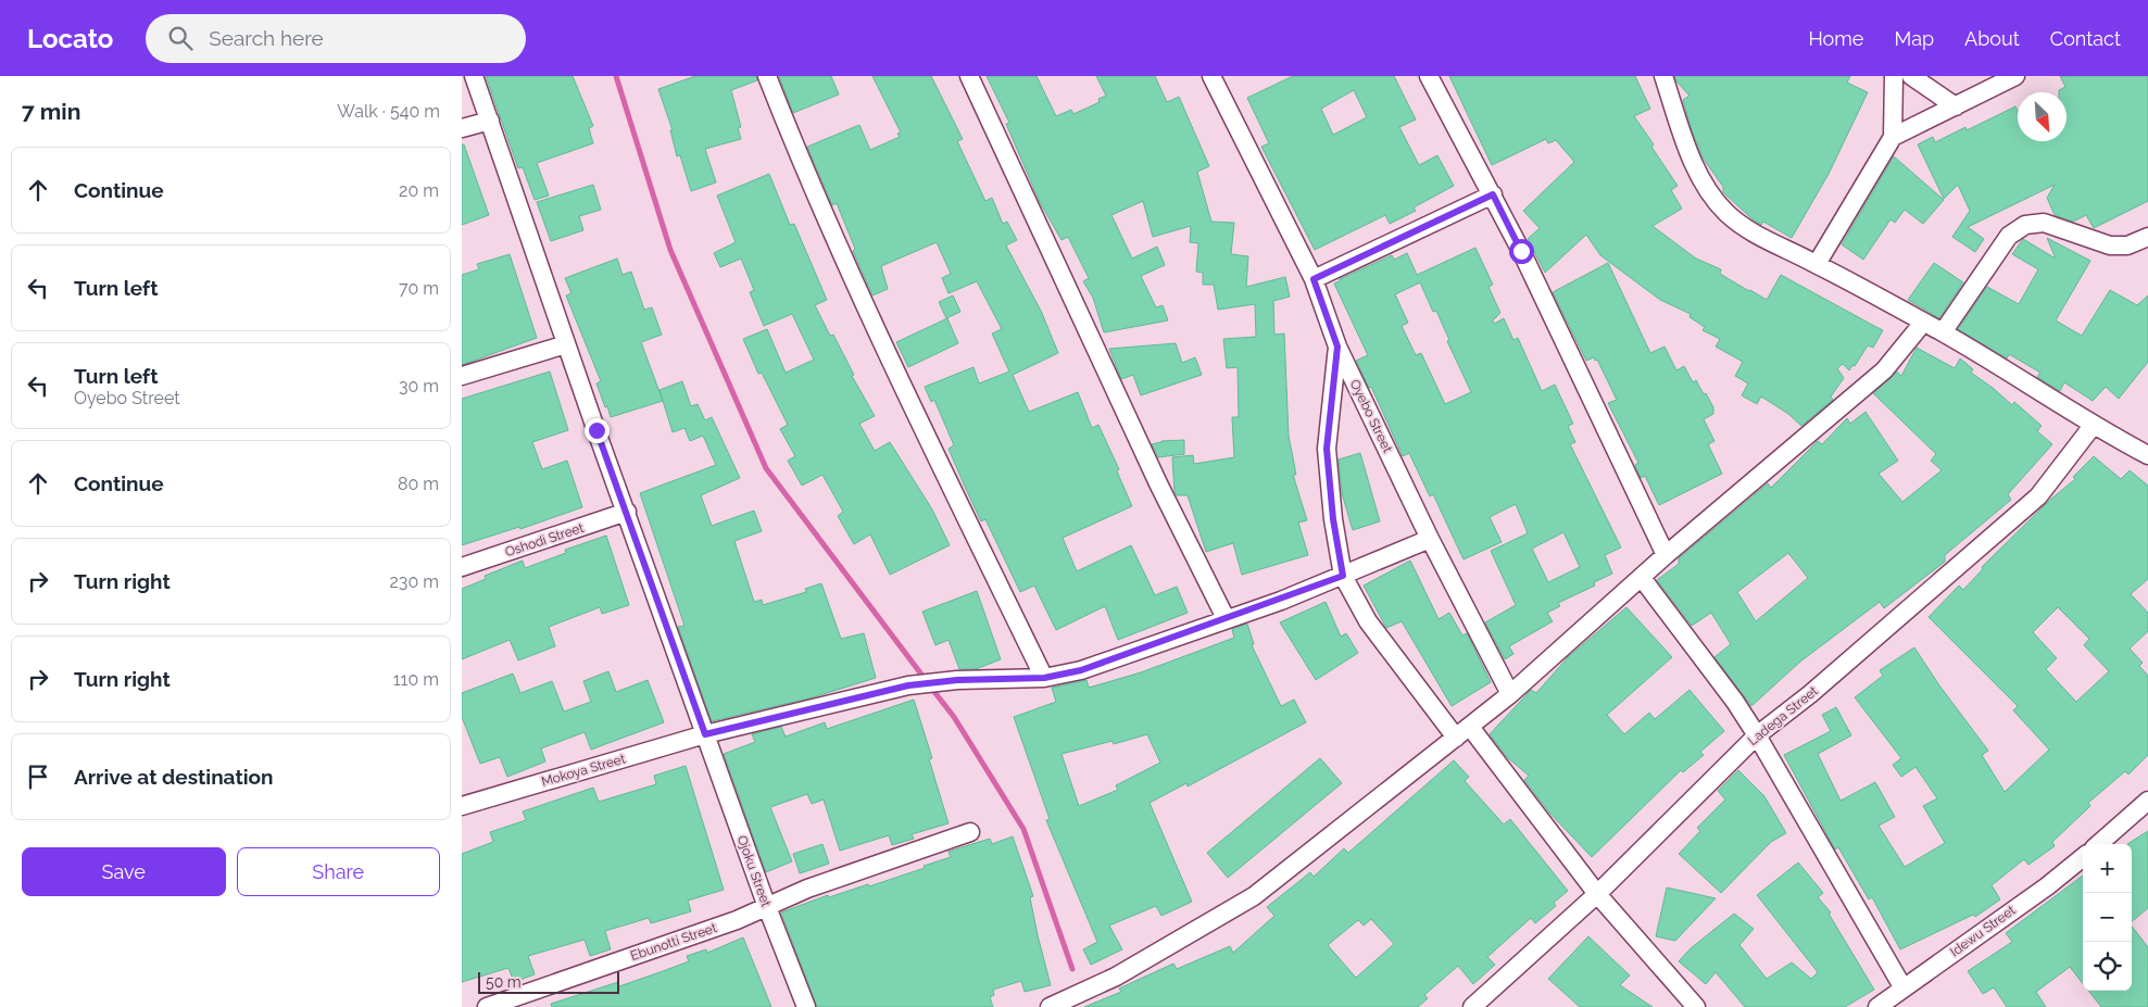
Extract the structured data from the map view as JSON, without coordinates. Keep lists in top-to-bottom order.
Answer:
{
  "streets": {
    "street": [
      "Oyebo Street",
      "Oshodi Street",
      "Ladega Street",
      "Mokoya Street",
      "Ojoku Street",
      "Idewu Street",
      "Ebunotti Street"
    ]
  },
  "crossings": [
    ["Oyebo Street", "Mokoya Street"],
    ["Oshodi Street", "Ojoku Street"],
    ["Mokoya Street", "Ojoku Street"],
    ["Ojoku Street", "Ebunotti Street"]
  ],
  "scale_bar": "50 m",
  "north": "bottom right",
  "page": {
    "header": "Locato",
    "search": "Search here",
    "nav": [
      "Home",
      "Map",
      "About",
      "Contact"
    ],
    "heading": ["7 min", "Walk · 540 m"],
    "list": [
      ["Continue", "20 m"],
      ["Turn left", "70 m"],
      ["Turn left", "Oyebo Street", "30 m"],
      ["Continue", "80 m"],
      ["Turn right", "230 m"],
      ["Turn right", "110 m"],
      "Arrive at destination"
    ],
    "buttons": ["Save", "Share"],
    "map_buttons": ["+", "−"],
    "scale": "50 m"
  }
}
